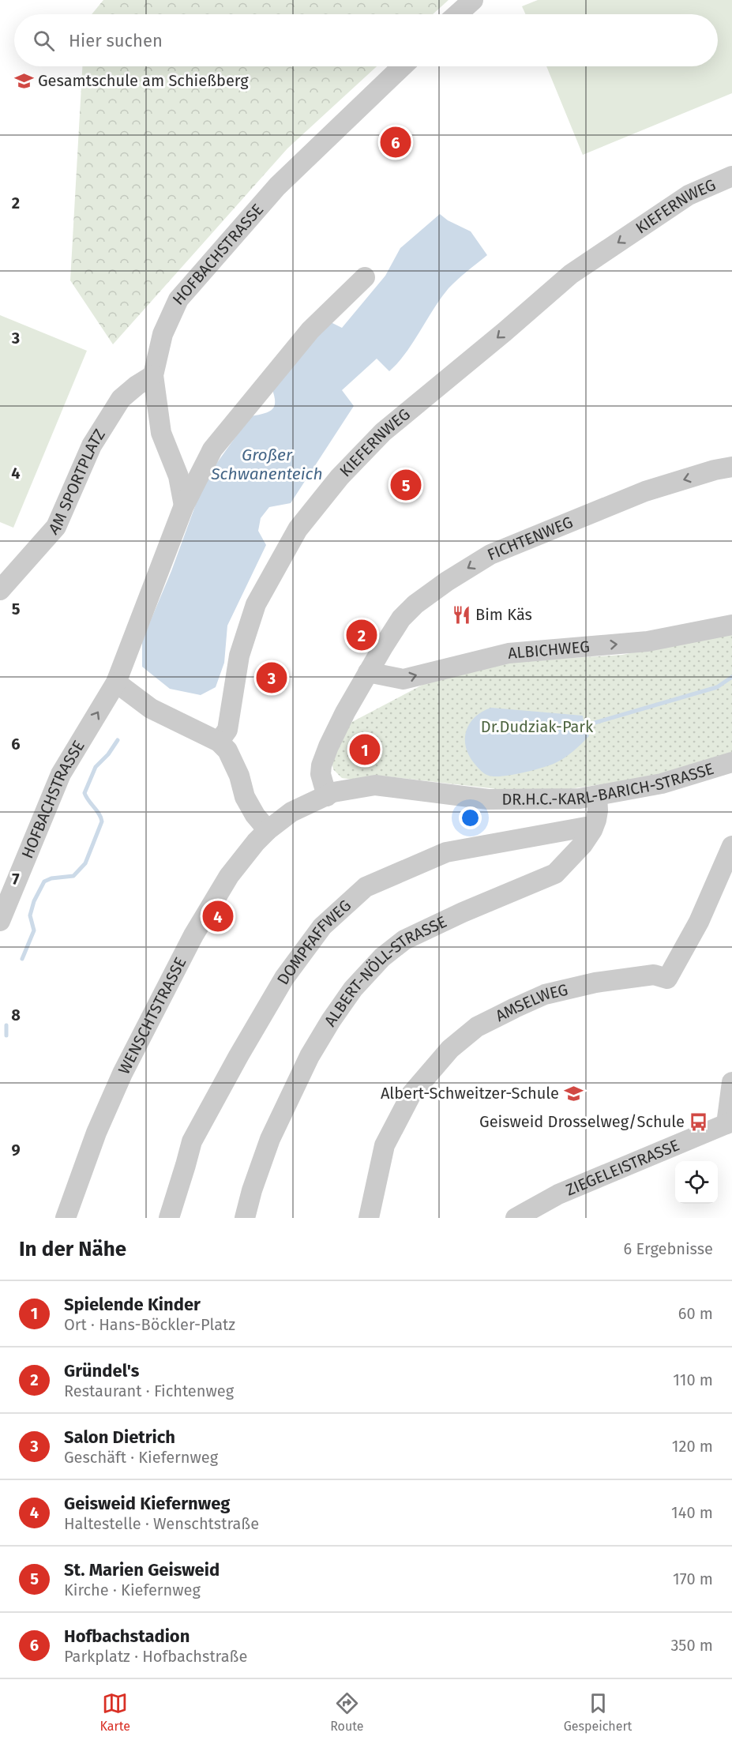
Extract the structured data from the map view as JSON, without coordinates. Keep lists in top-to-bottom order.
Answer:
{
  "streets": {
    "street": [
      "KIEFERNWEG",
      "HOFBACHSTRASSE",
      "AM SPORTPLATZ",
      "FICHTENWEG",
      "ALBICHWEG",
      "DR.H.C.-KARL-BARICH-STRASSE",
      "DOMPFAFFWEG",
      "ALBERT-NÖLL-STRASSE",
      "AMSELWEG",
      "WENSCHTSTRASSE",
      "ZIEGELEISTRASSE"
    ]
  },
  "crossings": [
    ["HOFBACHSTRASSE", "AM SPORTPLATZ"],
    ["FICHTENWEG", "ALBICHWEG"],
    ["FICHTENWEG", "DR.H.C.-KARL-BARICH-STRASSE"],
    ["DR.H.C.-KARL-BARICH-STRASSE", "ALBERT-NÖLL-STRASSE"],
    ["DR.H.C.-KARL-BARICH-STRASSE", "WENSCHTSTRASSE"],
    ["DOMPFAFFWEG", "ALBERT-NÖLL-STRASSE"]
  ],
  "one_way": ["KIEFERNWEG", "FICHTENWEG", "ALBICHWEG"],
  "water": ["Großer Schwanenteich"],
  "parks": ["Dr.Dudziak-Park"],
  "places": {
    "school or university": ["Gesamtschule am Schießberg", "Albert-Schweitzer-Schule"],
    "restaurant": ["Bim Käs"],
    "bus stop": ["Geisweid Drosselweg/Schule"]
  },
  "page": {
    "search": "Hier suchen",
    "pins": [
      "6",
      "5",
      "2",
      "3",
      "1",
      "4"
    ],
    "heading": ["In der Nähe", "6 Ergebnisse"],
    "list": [
      {
        "mark": "1",
        "name": "Spielende Kinder",
        "note": "Ort · Hans-Böckler-Platz",
        "value": "60 m"
      },
      {
        "mark": "2",
        "name": "Gründel's",
        "note": "Restaurant · Fichtenweg",
        "value": "110 m"
      },
      {
        "mark": "3",
        "name": "Salon Dietrich",
        "note": "Geschäft · Kiefernweg",
        "value": "120 m"
      },
      {
        "mark": "4",
        "name": "Geisweid Kiefernweg",
        "note": "Haltestelle · Wenschtstraße",
        "value": "140 m"
      },
      {
        "mark": "5",
        "name": "St. Marien Geisweid",
        "note": "Kirche · Kiefernweg",
        "value": "170 m"
      },
      {
        "mark": "6",
        "name": "Hofbachstadion",
        "note": "Parkplatz · Hofbachstraße",
        "value": "350 m"
      }
    ],
    "nav": ["Karte", "Route", "Gespeichert"]
  },
  "grid": {
    "rows": [
      "2",
      "3",
      "4",
      "5",
      "6",
      "7",
      "8",
      "9"
    ]
  }
}
